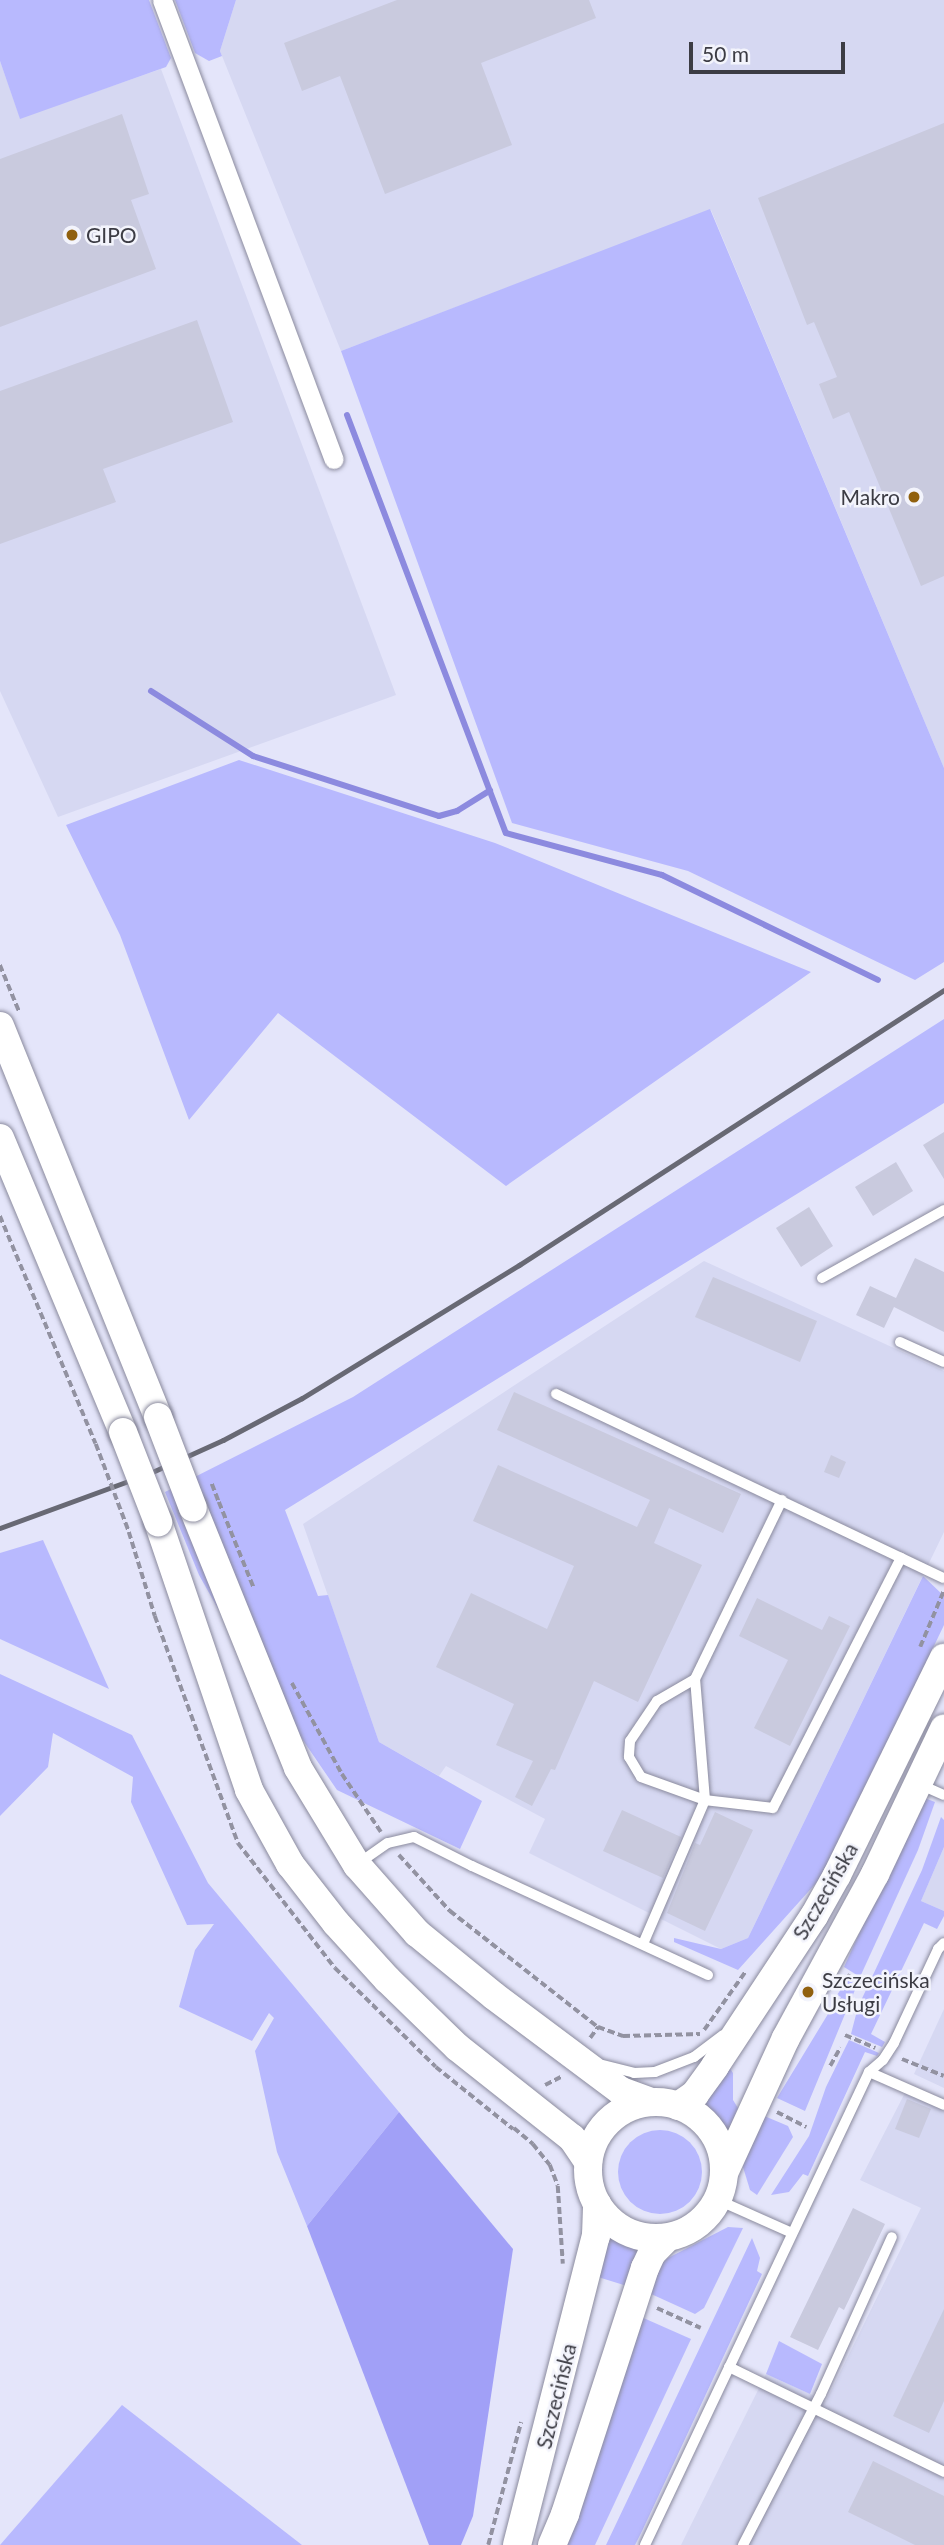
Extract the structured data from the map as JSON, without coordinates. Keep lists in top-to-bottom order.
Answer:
{
  "streets": {
    "main road": ["Szczecińska"]
  },
  "places": ["GIPO", "Makro", "Szczecińska Usługi"],
  "scale_bar": "50 m"
}
